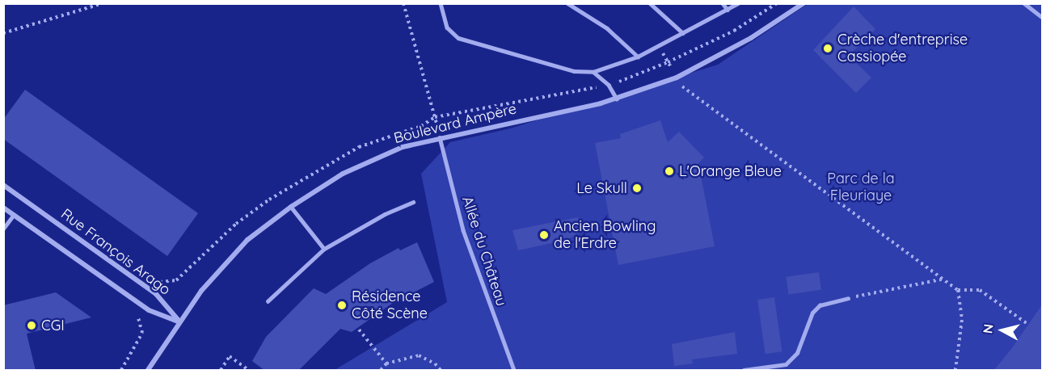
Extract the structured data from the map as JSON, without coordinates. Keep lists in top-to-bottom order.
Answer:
{
  "streets": {
    "street": ["Boulevard Ampère", "Rue François Arago"],
    "lane": ["Allée du Château"]
  },
  "crossings": [
    ["Boulevard Ampère", "Allée du Château"],
    ["Boulevard Ampère", "Rue François Arago"]
  ],
  "parks": ["Parc de la Fleuriaye"],
  "places": [
    "Crèche d'entreprise Cassiopée",
    "L'Orange Bleue",
    "Le Skull",
    "Ancien Bowling de l'Erdre",
    "Résidence Côté Scène",
    "CGI"
  ],
  "north": "left"
}
